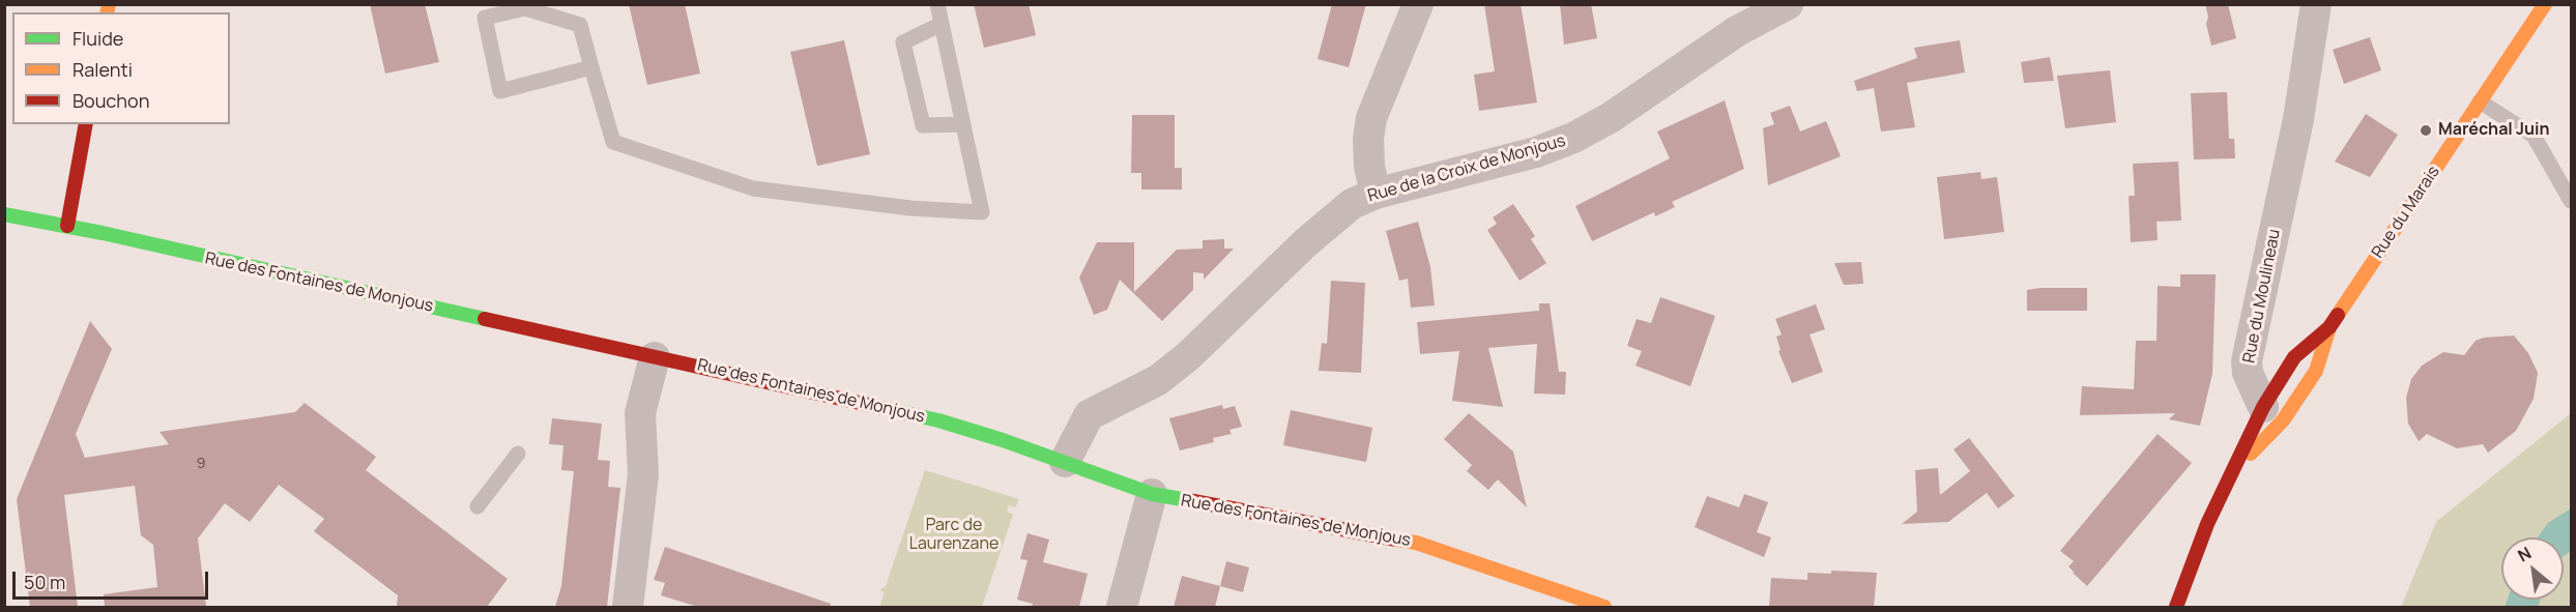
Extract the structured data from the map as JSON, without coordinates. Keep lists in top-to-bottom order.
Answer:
{
  "streets": {
    "street": [
      "Rue de la Croix de Monjous",
      "Rue du Marais",
      "Rue des Fontaines de Monjous",
      "Rue du Moulineau"
    ]
  },
  "crossings": [
    ["Rue de la Croix de Monjous", "Rue des Fontaines de Monjous"],
    ["Rue du Marais", "Rue du Moulineau"]
  ],
  "parks": ["Parc de Laurenzane"],
  "places": ["Maréchal Juin"],
  "house_numbers": ["9"],
  "legend": ["Fluide", "Ralenti", "Bouchon"],
  "scale_bar": "50 m",
  "north": "top left"
}
